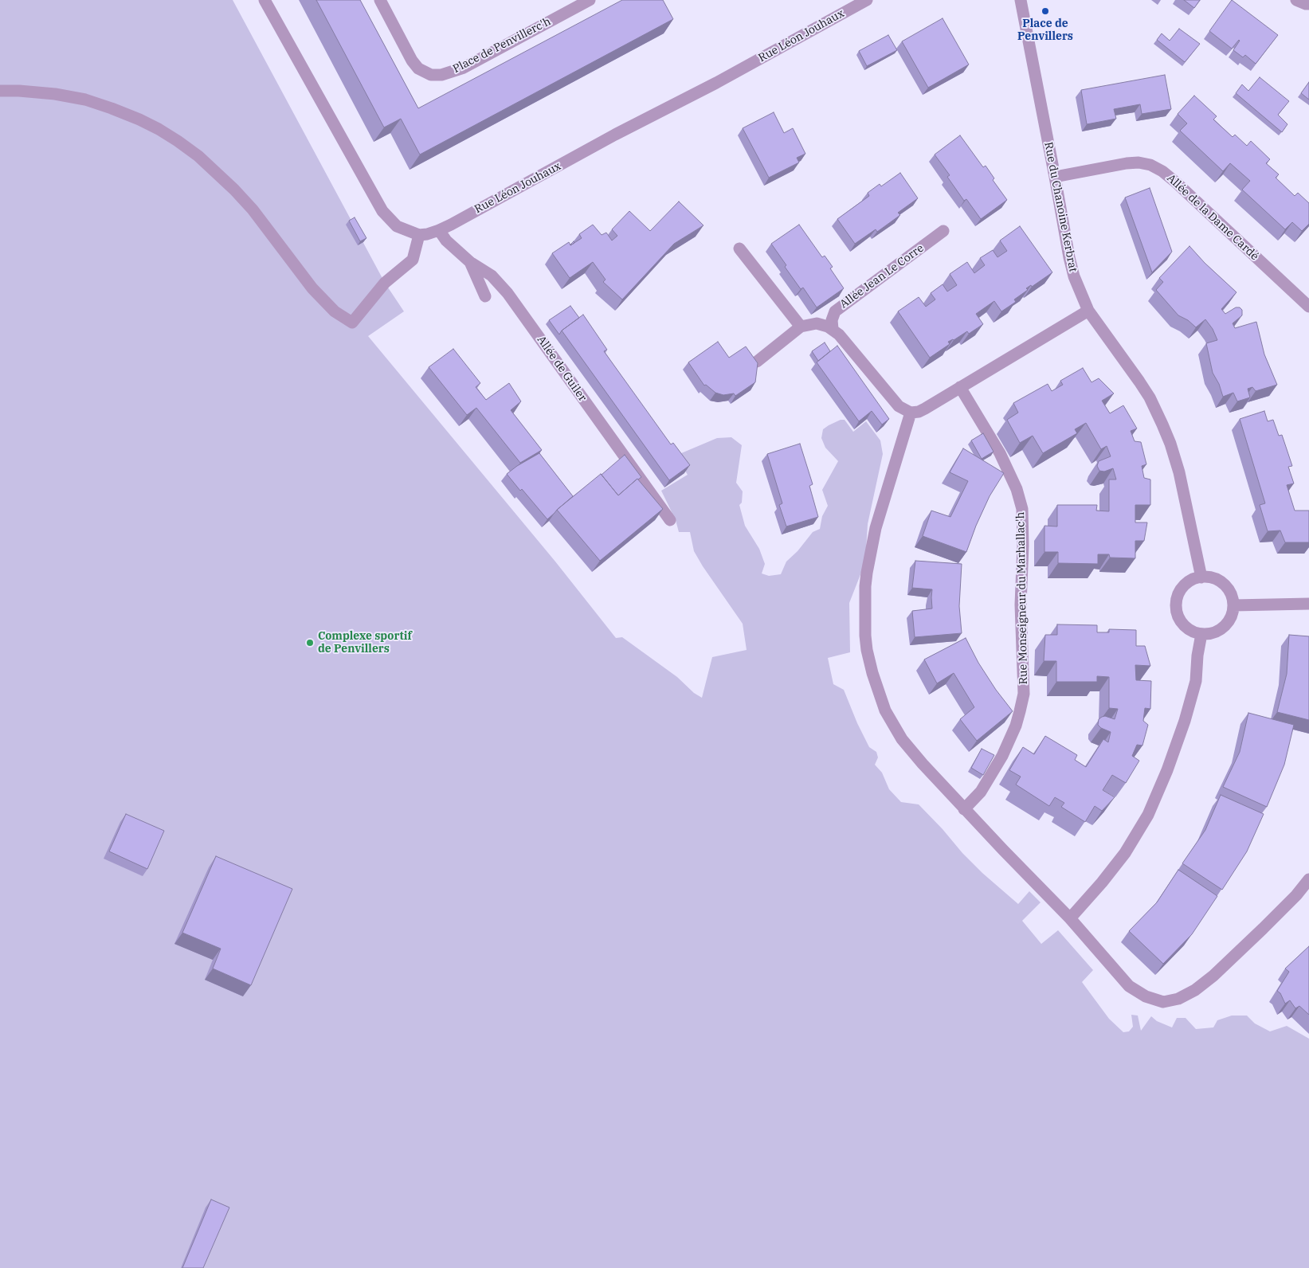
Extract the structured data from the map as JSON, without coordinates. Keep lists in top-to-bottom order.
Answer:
{
  "streets": {
    "street": [
      "Rue Léon Jouhaux",
      "Place de Penvillerc'h",
      "Rue du Chanoine Kerbrat",
      "Allée de la Dame Cardé",
      "Allée Jean Le Corre",
      "Allée de Guiler",
      "Rue Monseigneur du Marhallac'h"
    ]
  },
  "crossings": [
    ["Rue Léon Jouhaux", "Allée de Guiler"],
    ["Rue du Chanoine Kerbrat", "Allée de la Dame Cardé"]
  ],
  "places": ["Place de Penvillers", "Complexe sportif de Penvillers"]
}
